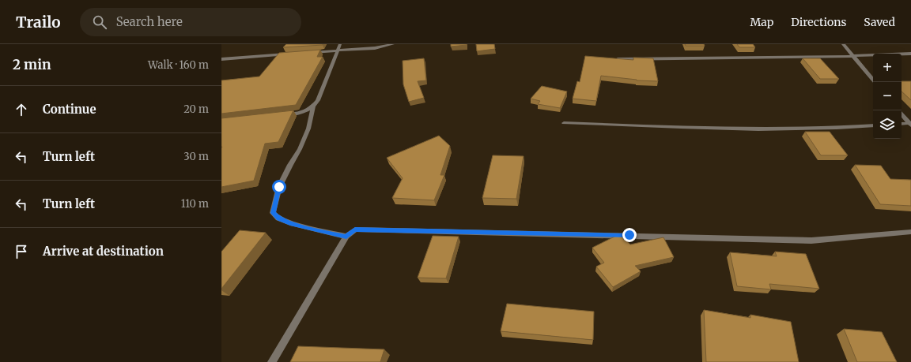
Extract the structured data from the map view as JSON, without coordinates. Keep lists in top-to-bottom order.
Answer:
{
  "page": {
    "header": "Trailo",
    "search": "Search here",
    "nav": ["Map", "Directions", "Saved"],
    "heading": ["2 min", "Walk · 160 m"],
    "map_buttons": ["+", "−"],
    "list": [
      ["Continue", "20 m"],
      ["Turn left", "30 m"],
      ["Turn left", "110 m"],
      "Arrive at destination"
    ]
  }
}
